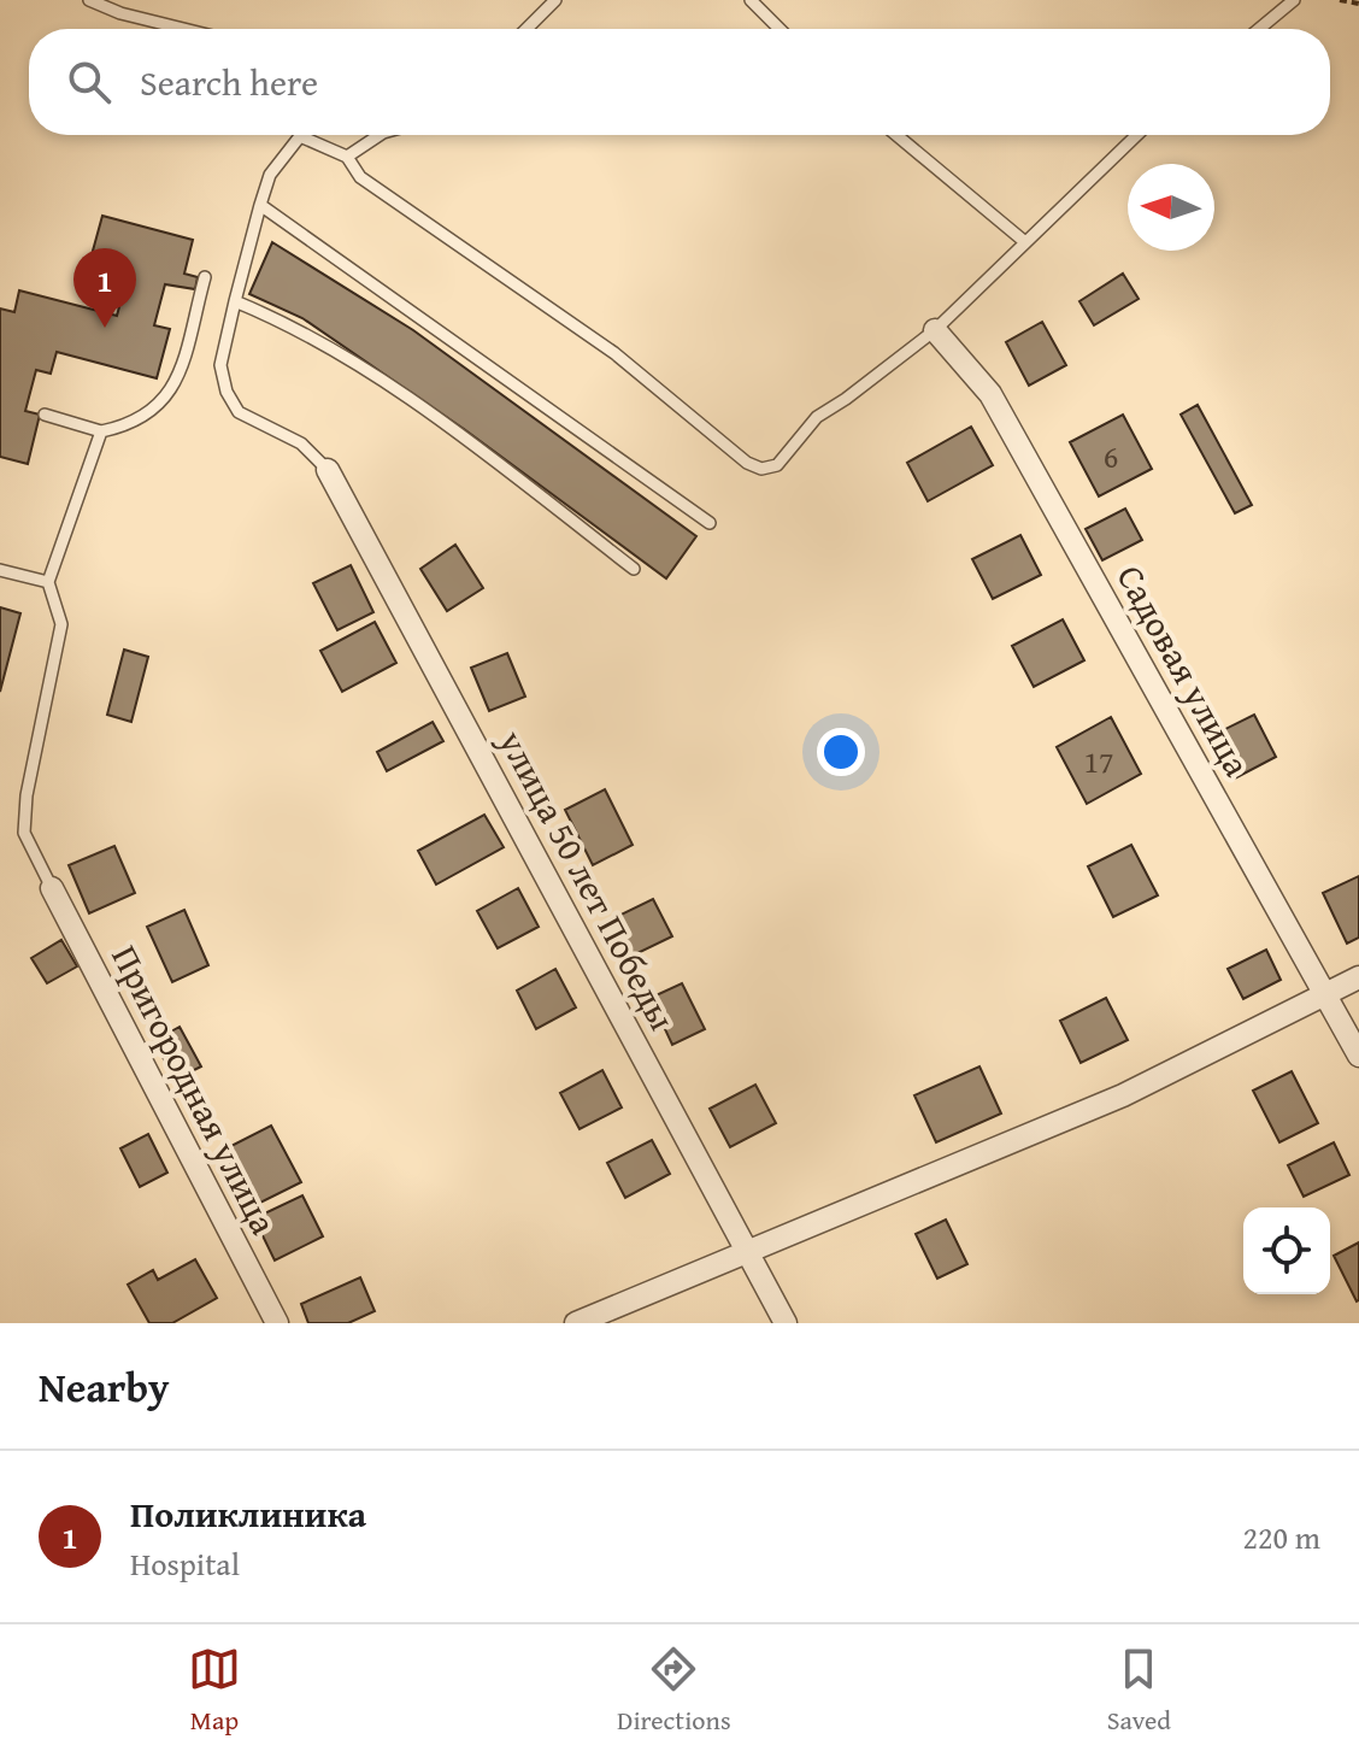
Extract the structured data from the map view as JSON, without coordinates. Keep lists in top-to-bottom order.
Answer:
{
  "streets": {
    "street": ["Садовая улица", "улица 50 лет Победы", "Пригородная улица"]
  },
  "house_numbers": ["6", "17"],
  "north": "left",
  "page": {
    "search": "Search here",
    "pins": "1",
    "heading": "Nearby",
    "list": [
      {
        "mark": "1",
        "name": "Поликлиника",
        "note": "Hospital",
        "value": "220 m"
      }
    ],
    "nav": ["Map", "Directions", "Saved"]
  }
}
